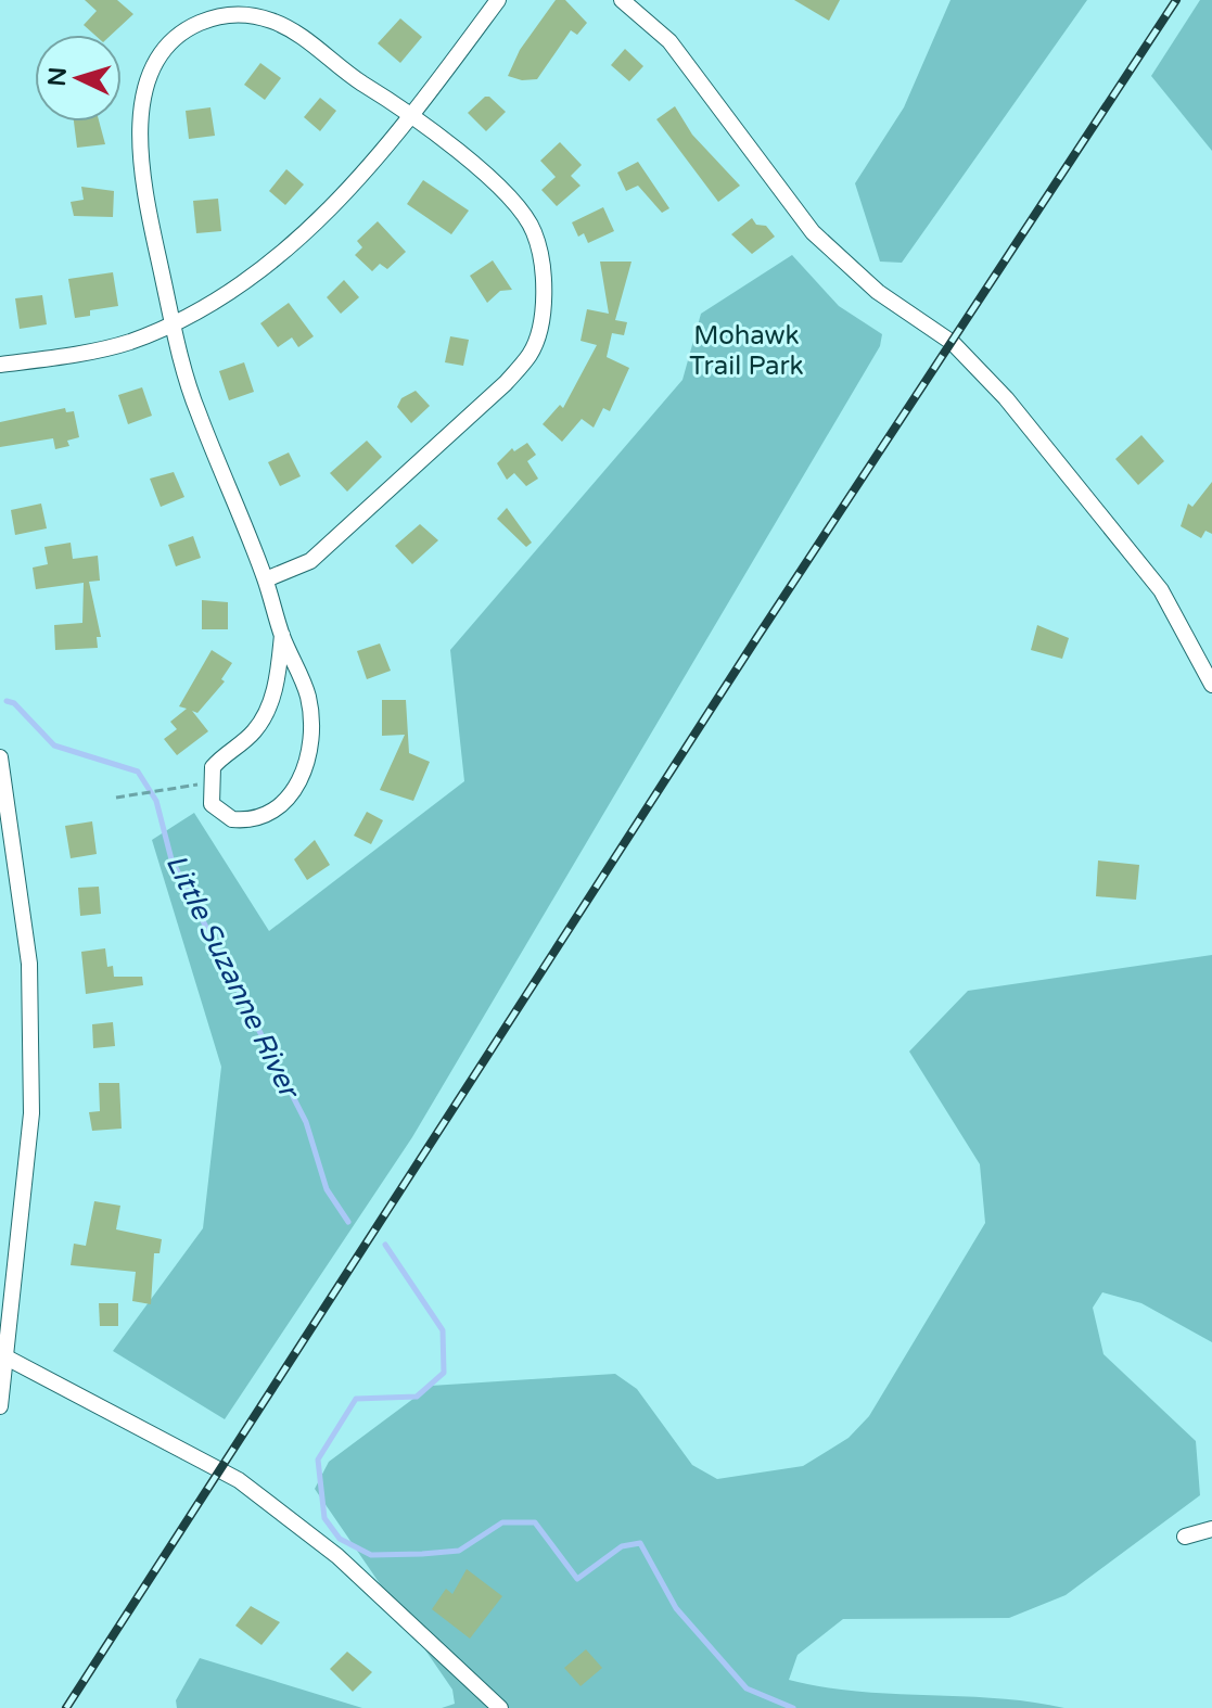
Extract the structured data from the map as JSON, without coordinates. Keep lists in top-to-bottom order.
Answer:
{
  "water": ["Little Suzanne River"],
  "parks": ["Mohawk Trail Park"],
  "north": "left"
}
